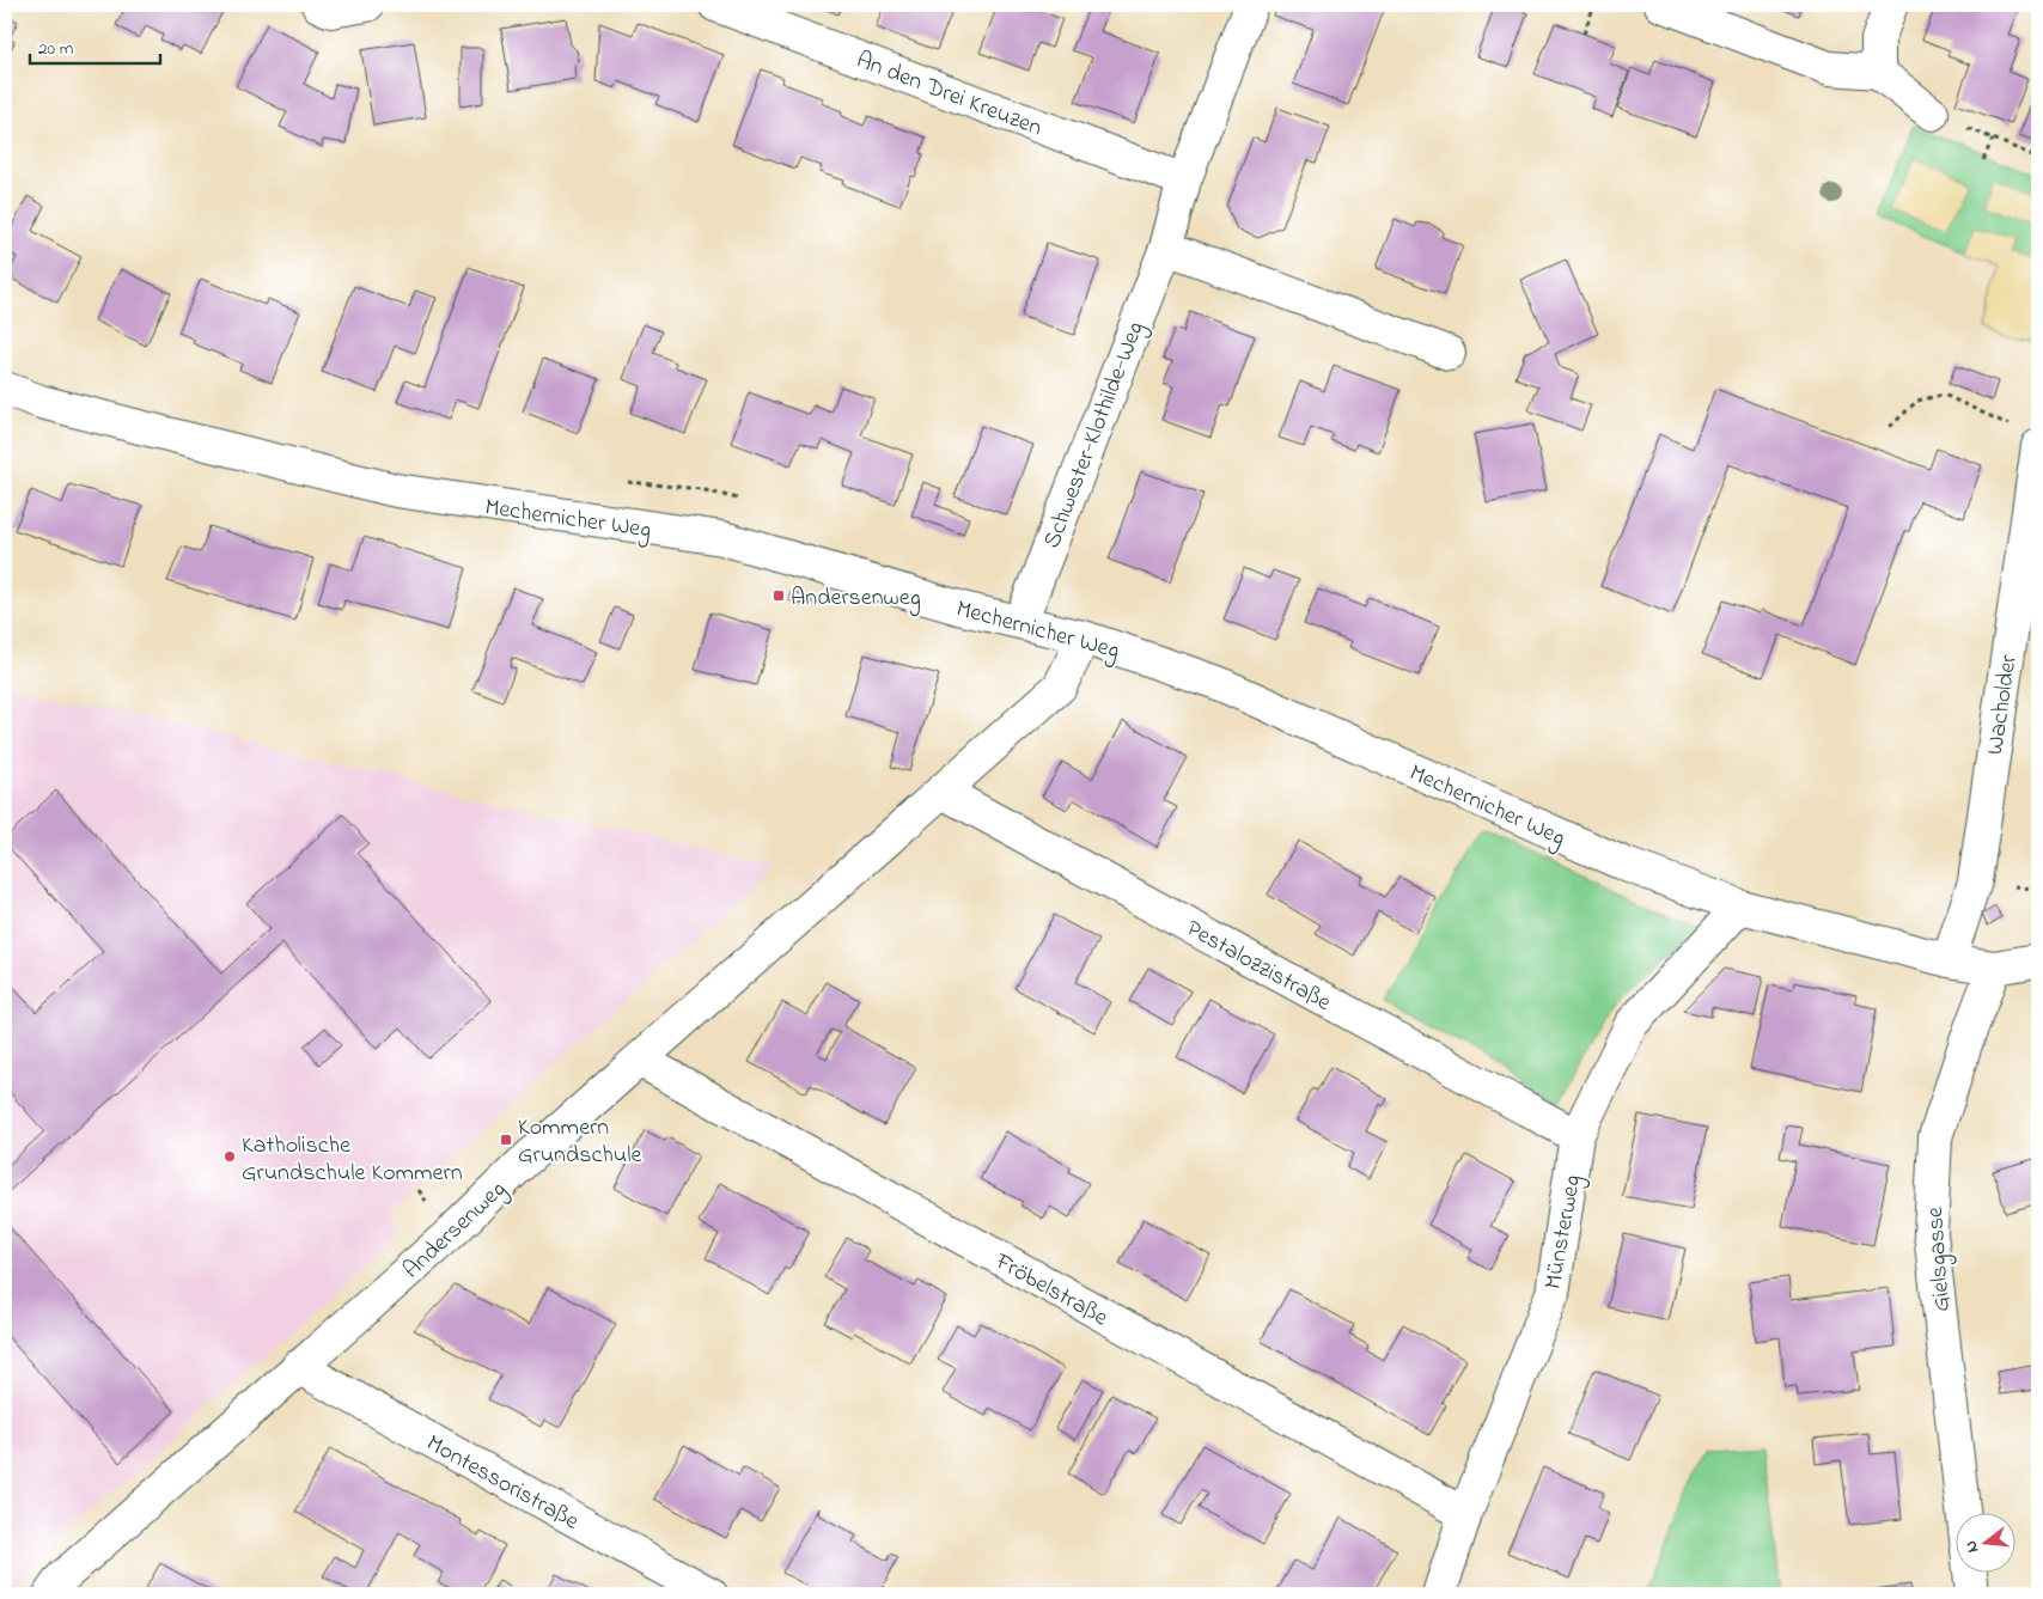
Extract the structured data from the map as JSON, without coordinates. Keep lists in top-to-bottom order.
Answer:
{
  "streets": {
    "street": [
      "An den Drei Kreuzen",
      "Schwester-Klothilde-Weg",
      "Mechernicher Weg",
      "Wacholder",
      "Pestalozzistraße",
      "Andersenweg",
      "Münsterweg",
      "Gielsgasse",
      "Fröbelstraße",
      "Montessoristraße"
    ]
  },
  "crossings": [
    ["An den Drei Kreuzen", "Schwester-Klothilde-Weg"],
    ["Schwester-Klothilde-Weg", "Mechernicher Weg"],
    ["Mechernicher Weg", "Wacholder"],
    ["Mechernicher Weg", "Andersenweg"],
    ["Mechernicher Weg", "Münsterweg"],
    ["Mechernicher Weg", "Gielsgasse"],
    ["Pestalozzistraße", "Andersenweg"],
    ["Pestalozzistraße", "Münsterweg"],
    ["Andersenweg", "Fröbelstraße"],
    ["Andersenweg", "Montessoristraße"],
    ["Münsterweg", "Fröbelstraße"]
  ],
  "places": {
    "transit": ["Andersenweg", "Kommern Grundschule"],
    "other": ["Katholische Grundschule Kommern"]
  },
  "scale_bar": "20 m",
  "north": "left"
}
